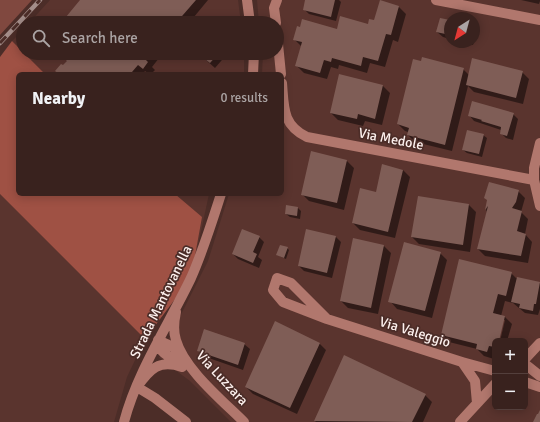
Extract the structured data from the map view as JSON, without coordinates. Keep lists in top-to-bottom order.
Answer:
{
  "streets": {
    "street": [
      "Via Medole",
      "Strada Mantovanella",
      "Via Valeggio",
      "Via Luzzara"
    ]
  },
  "crossings": [
    ["Strada Mantovanella", "Via Luzzara"]
  ],
  "north": "bottom left",
  "page": {
    "search": "Search here",
    "heading": ["Nearby", "0 results"],
    "map_buttons": ["+", "−"]
  }
}
